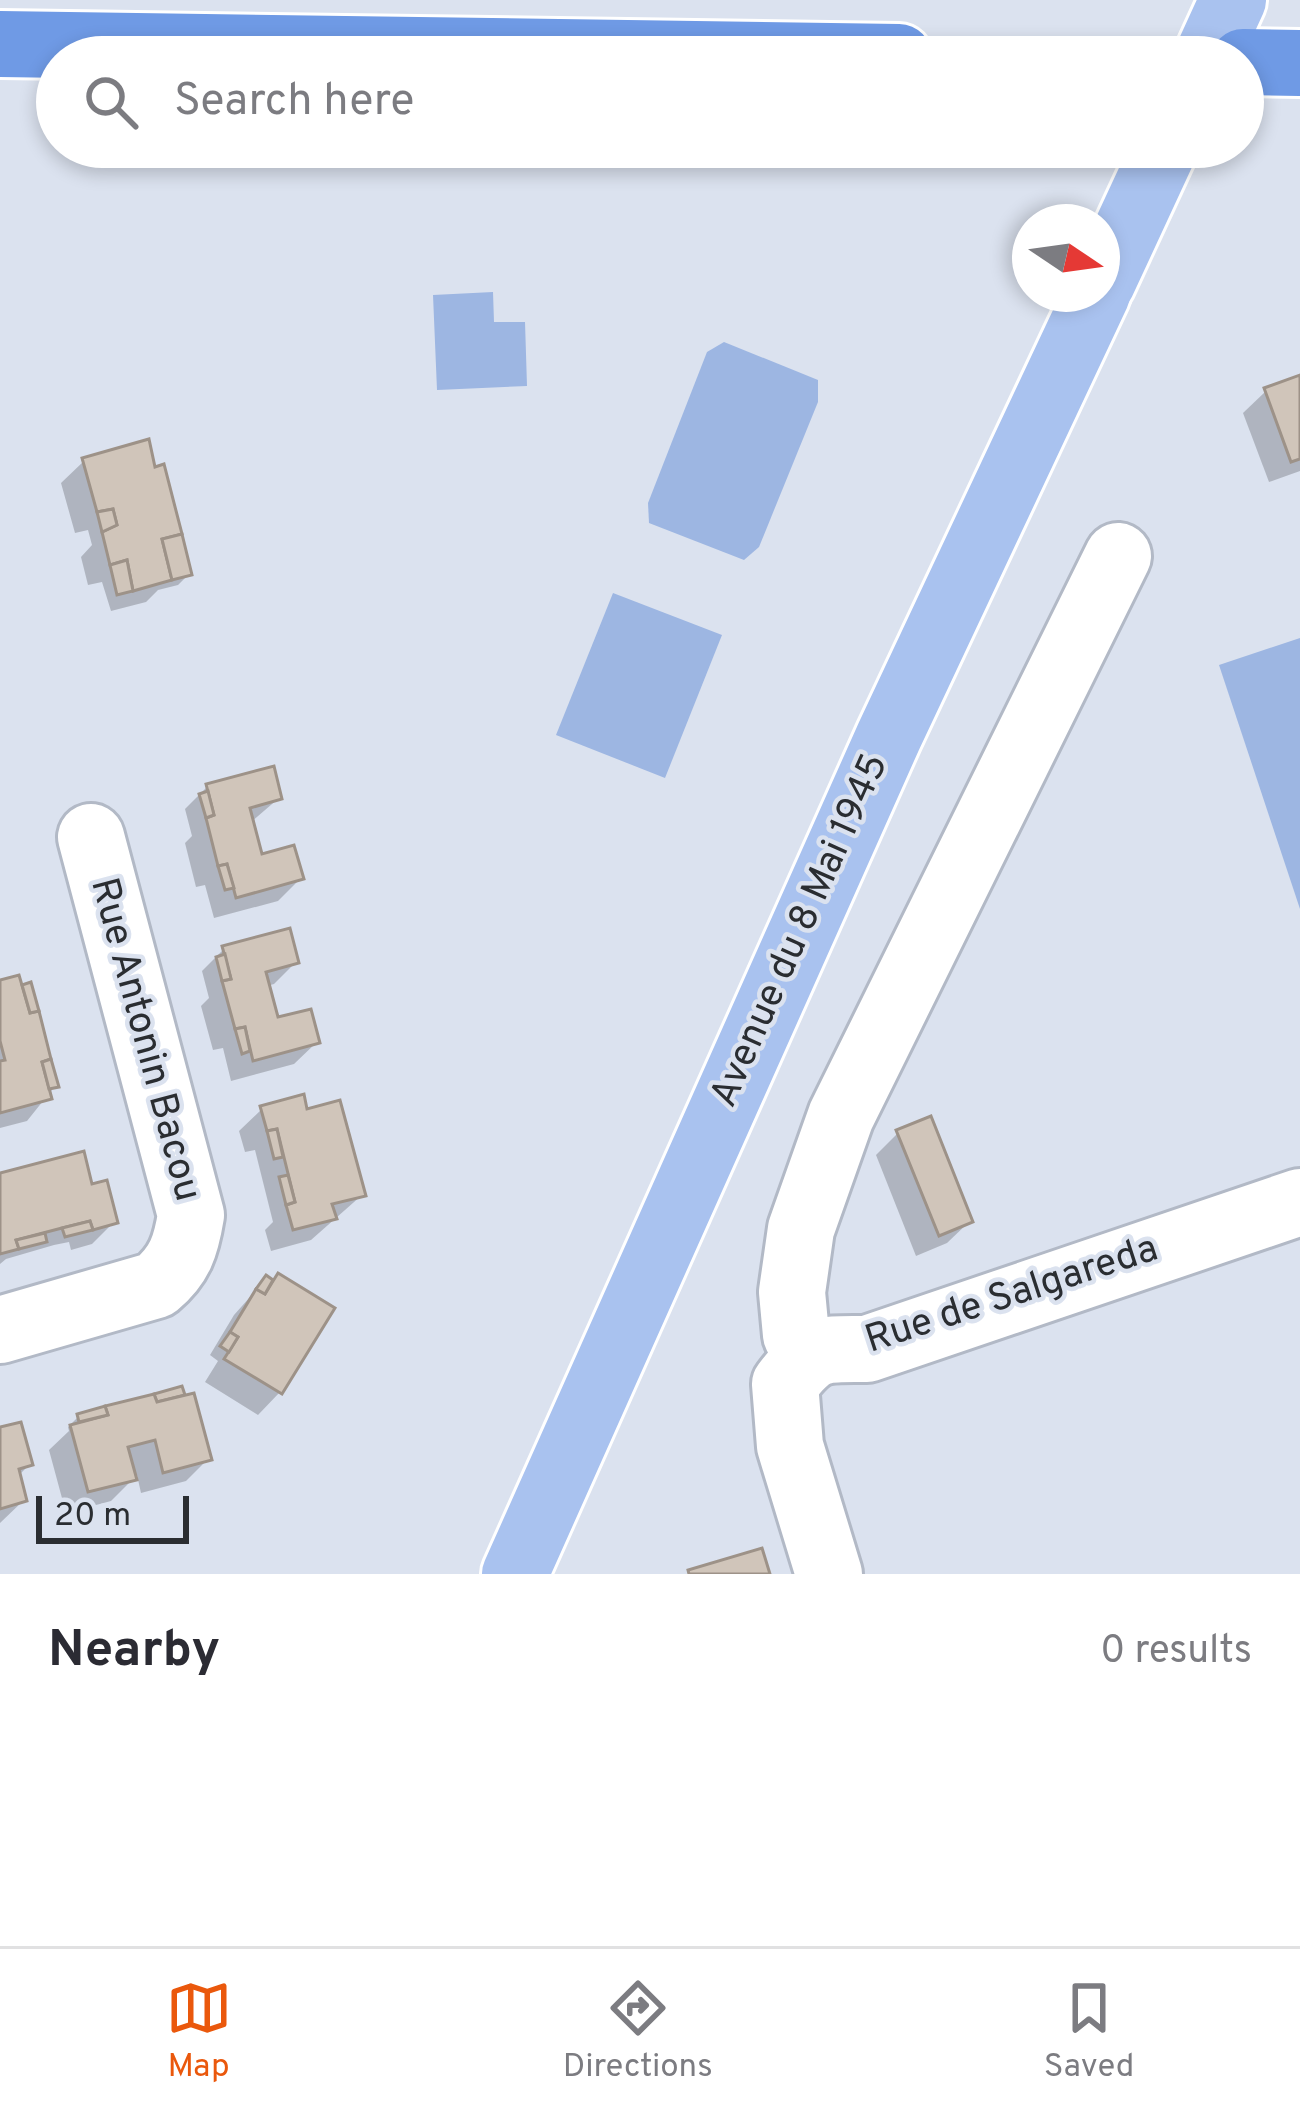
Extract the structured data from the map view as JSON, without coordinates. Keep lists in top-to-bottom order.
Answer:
{
  "streets": {
    "main road": ["Avenue du 8 Mai 1945"],
    "street": ["Rue Antonin Bacou", "Rue de Salgareda"]
  },
  "scale_bar": "20 m",
  "north": "right",
  "page": {
    "search": "Search here",
    "scale": "20 m",
    "heading": ["Nearby", "0 results"],
    "nav": ["Map", "Directions", "Saved"]
  }
}
